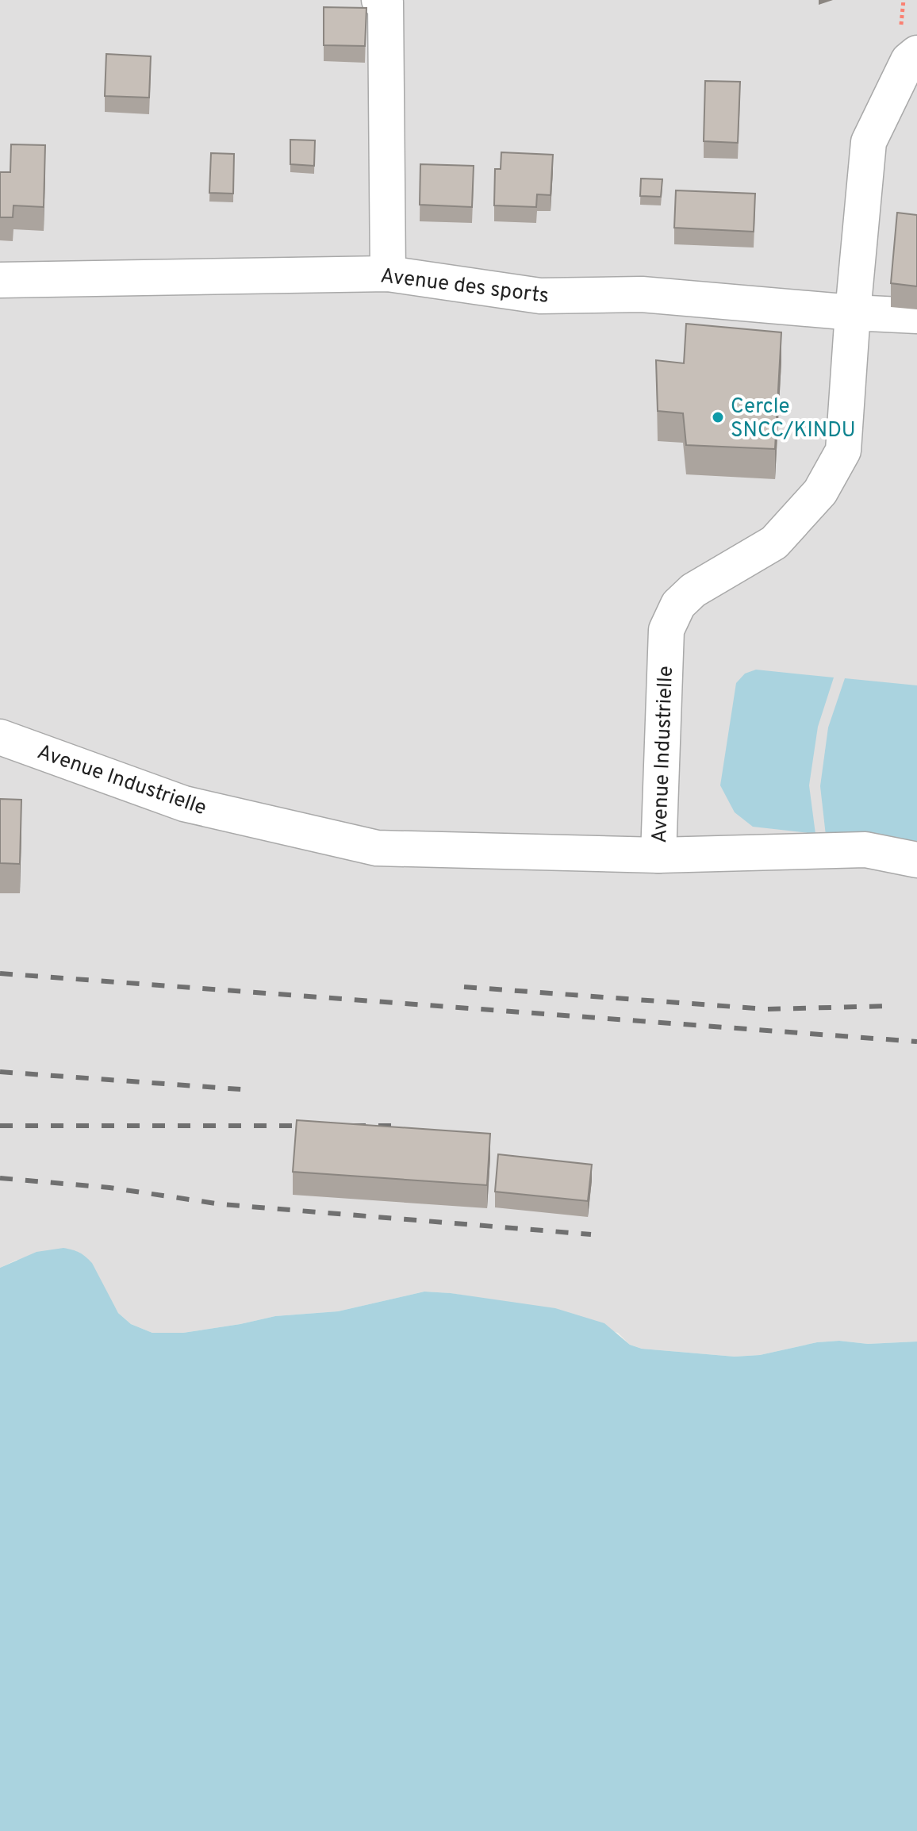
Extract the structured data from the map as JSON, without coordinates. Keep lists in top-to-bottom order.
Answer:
{
  "streets": {
    "street": ["Avenue des sports", "Avenue Industrielle"]
  },
  "crossings": [
    ["Avenue des sports", "Avenue Industrielle"]
  ],
  "places": ["Cercle SNCC/KINDU"]
}
